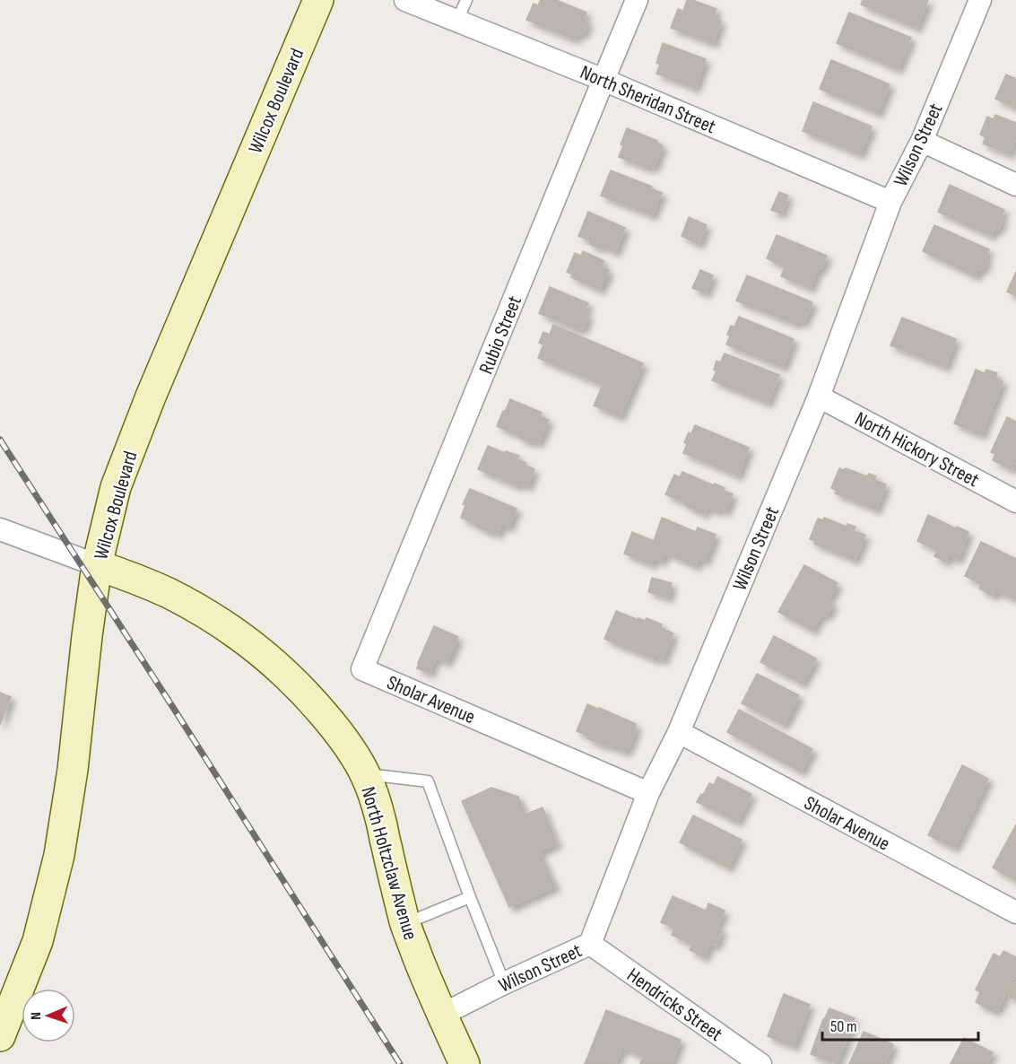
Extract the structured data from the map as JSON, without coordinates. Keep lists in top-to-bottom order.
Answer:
{
  "streets": {
    "main road": ["Wilcox Boulevard", "North Holtzclaw Avenue"],
    "street": [
      "North Sheridan Street",
      "Wilson Street",
      "Rubio Street",
      "North Hickory Street",
      "Sholar Avenue",
      "Hendricks Street"
    ]
  },
  "crossings": [
    ["North Sheridan Street", "Wilson Street"],
    ["North Sheridan Street", "Rubio Street"],
    ["Wilcox Boulevard", "North Holtzclaw Avenue"],
    ["Wilson Street", "North Hickory Street"],
    ["Wilson Street", "Sholar Avenue"],
    ["Wilson Street", "North Holtzclaw Avenue"],
    ["Wilson Street", "Hendricks Street"],
    ["Rubio Street", "Sholar Avenue"]
  ],
  "scale_bar": "50 m",
  "north": "left"
}
